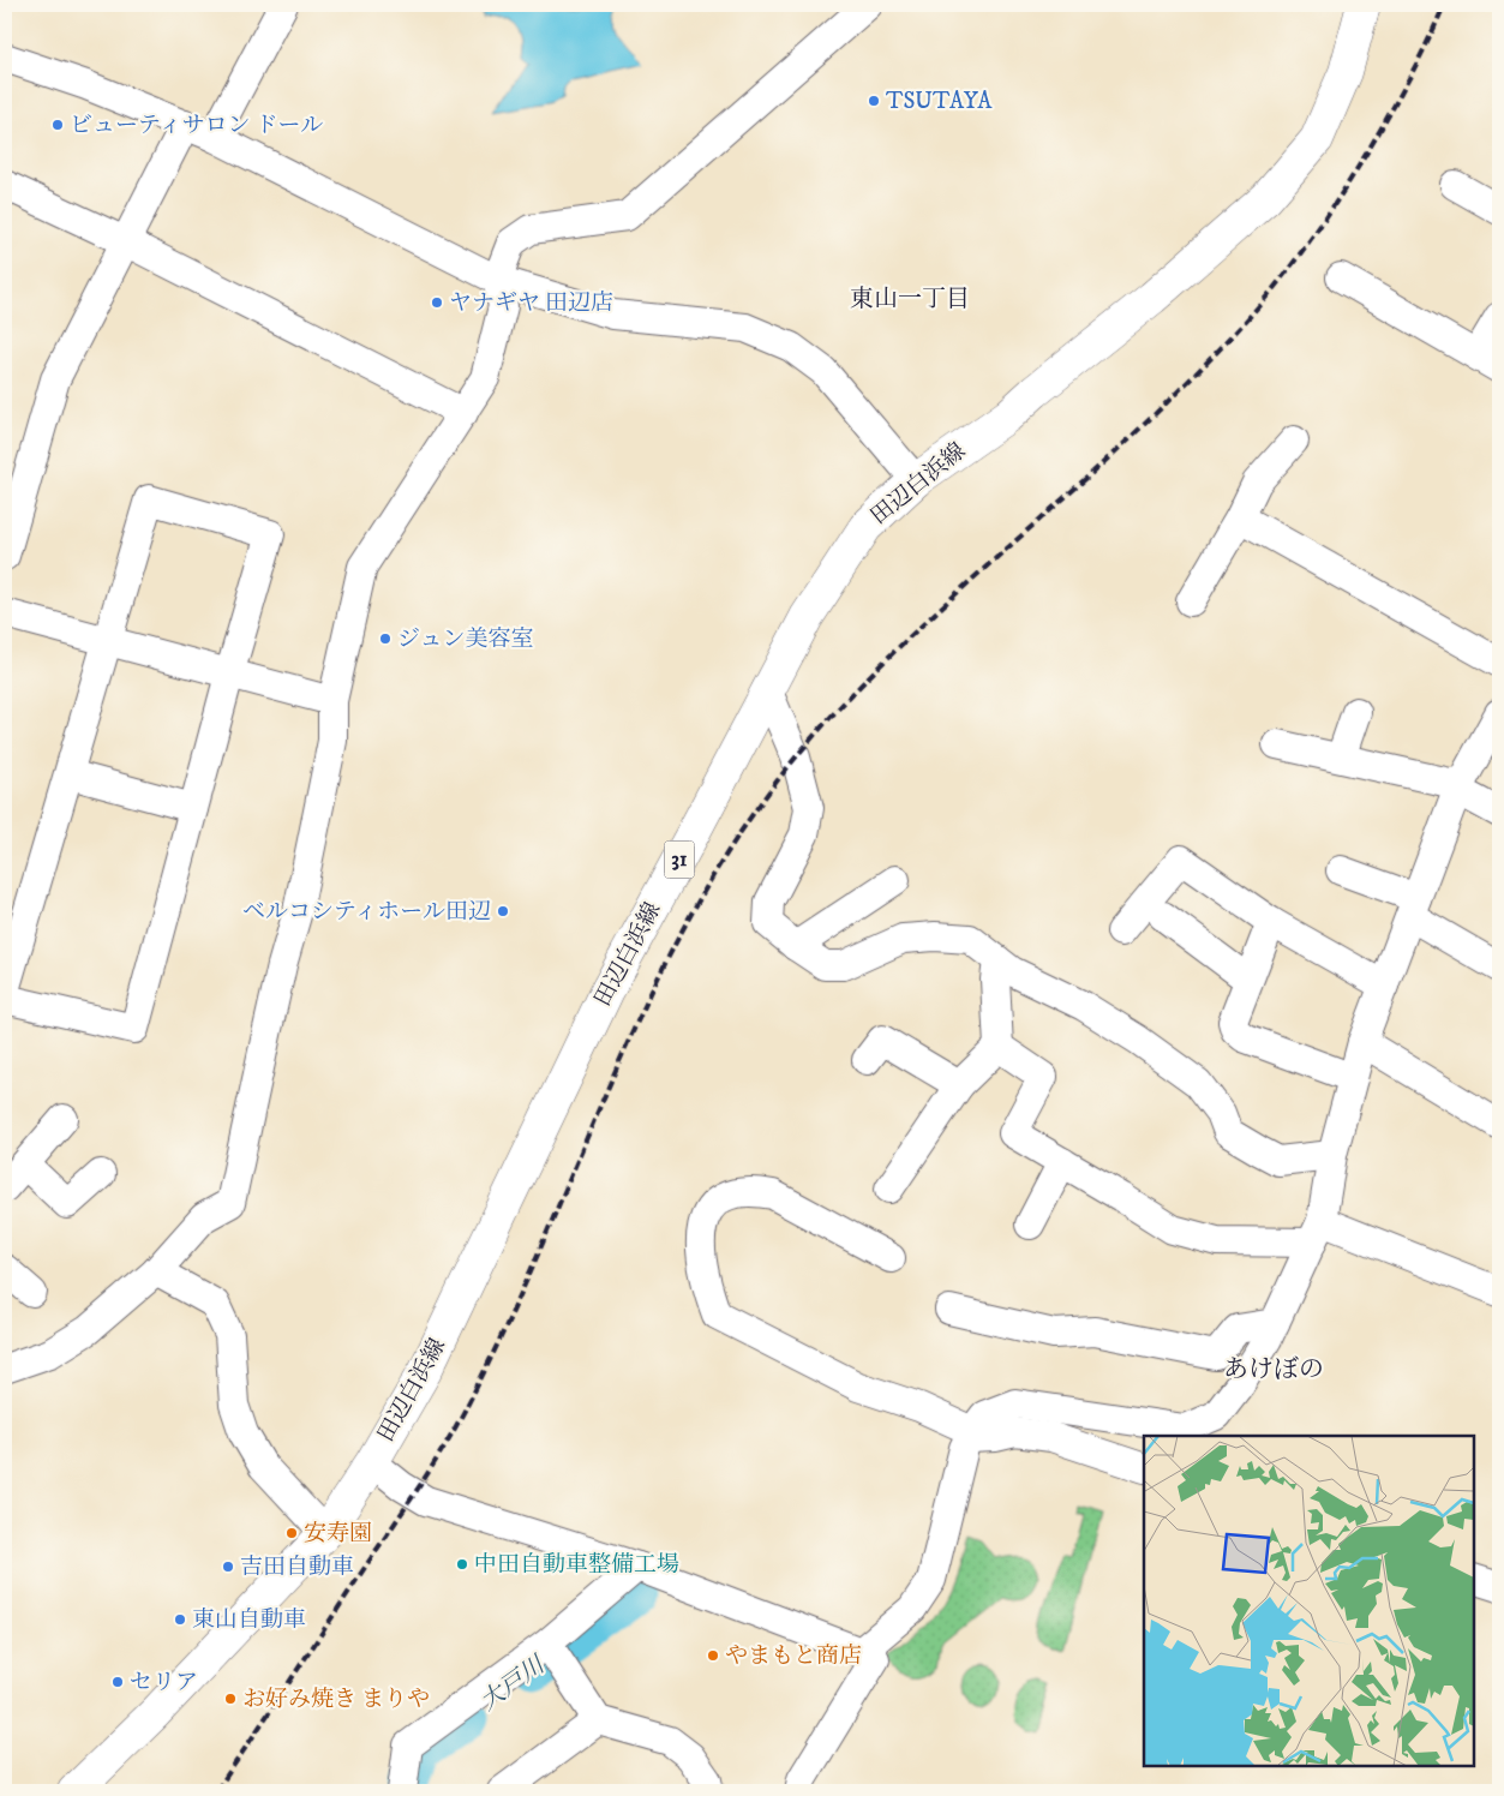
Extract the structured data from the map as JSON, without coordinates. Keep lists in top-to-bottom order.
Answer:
{
  "streets": {
    "main road": ["田辺白浜線", "31"]
  },
  "districts": ["東山一丁目", "あけぼの"],
  "water": ["大戸川"],
  "places": [
    "TSUTAYA",
    "ビューティサロン ドール",
    "ヤナギヤ 田辺店",
    "ジュン美容室",
    "ベルコシティホール田辺",
    "安寿園",
    "中田自動車整備工場",
    "吉田自動車",
    "東山自動車",
    "やまもと商店",
    "セリア",
    "お好み焼き まりや"
  ]
}
